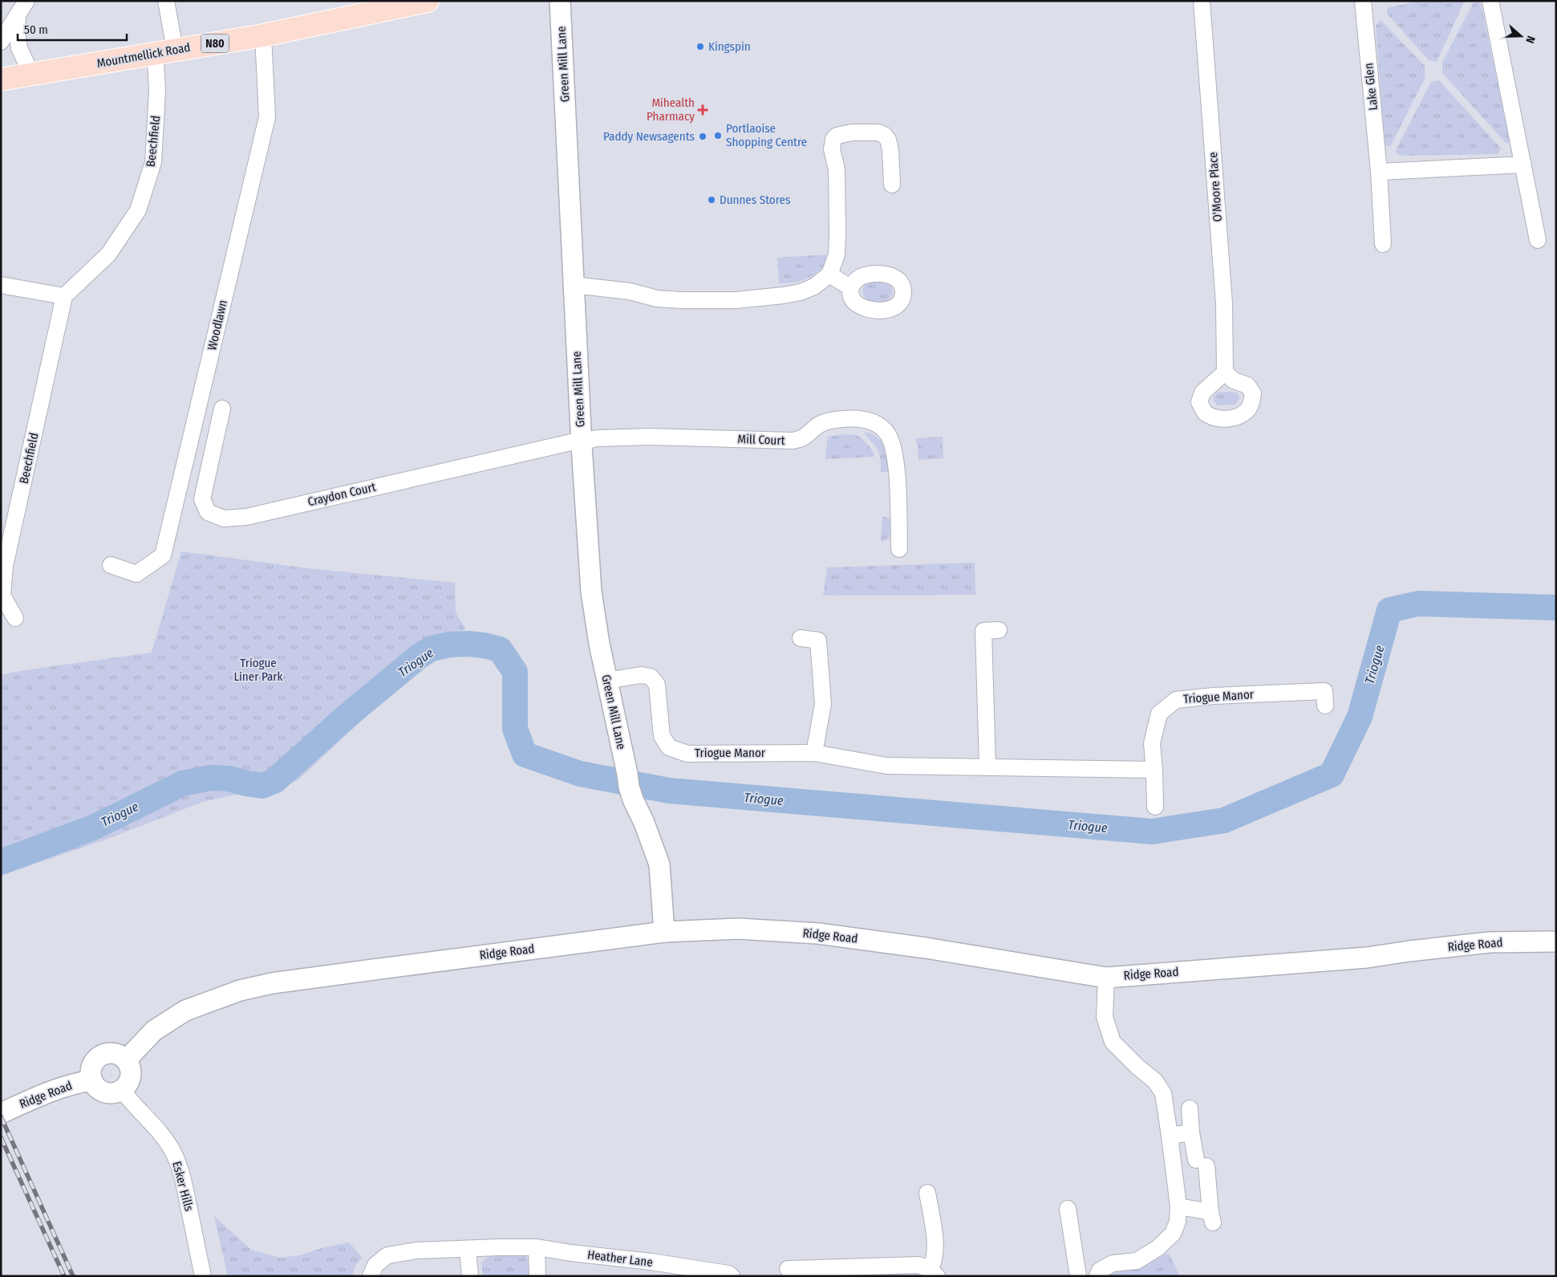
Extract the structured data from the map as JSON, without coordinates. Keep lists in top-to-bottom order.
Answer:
{
  "streets": {
    "main road": ["N80", "Mountmellick Road"],
    "street": [
      "Green Mill Lane",
      "Lake Glen",
      "Beechfield",
      "O'Moore Place",
      "Woodlawn",
      "Mill Court",
      "Craydon Court",
      "Triogue Manor",
      "Ridge Road",
      "Esker Hills",
      "Heather Lane"
    ]
  },
  "crossings": [
    ["Mountmellick Road", "Beechfield"],
    ["Mountmellick Road", "Woodlawn"],
    ["Green Mill Lane", "Mill Court"],
    ["Green Mill Lane", "Craydon Court"],
    ["Green Mill Lane", "Triogue Manor"],
    ["Green Mill Lane", "Ridge Road"],
    ["Mill Court", "Craydon Court"],
    ["Ridge Road", "Esker Hills"]
  ],
  "water": ["Triogue"],
  "parks": ["Triogue Liner Park"],
  "places": {
    "other": [
      "Kingspin",
      "Portlaoise Shopping Centre",
      "Paddy Newsagents",
      "Dunnes Stores"
    ],
    "health": ["Mihealth Pharmacy"]
  },
  "scale_bar": "50 m",
  "north": "right"
}
